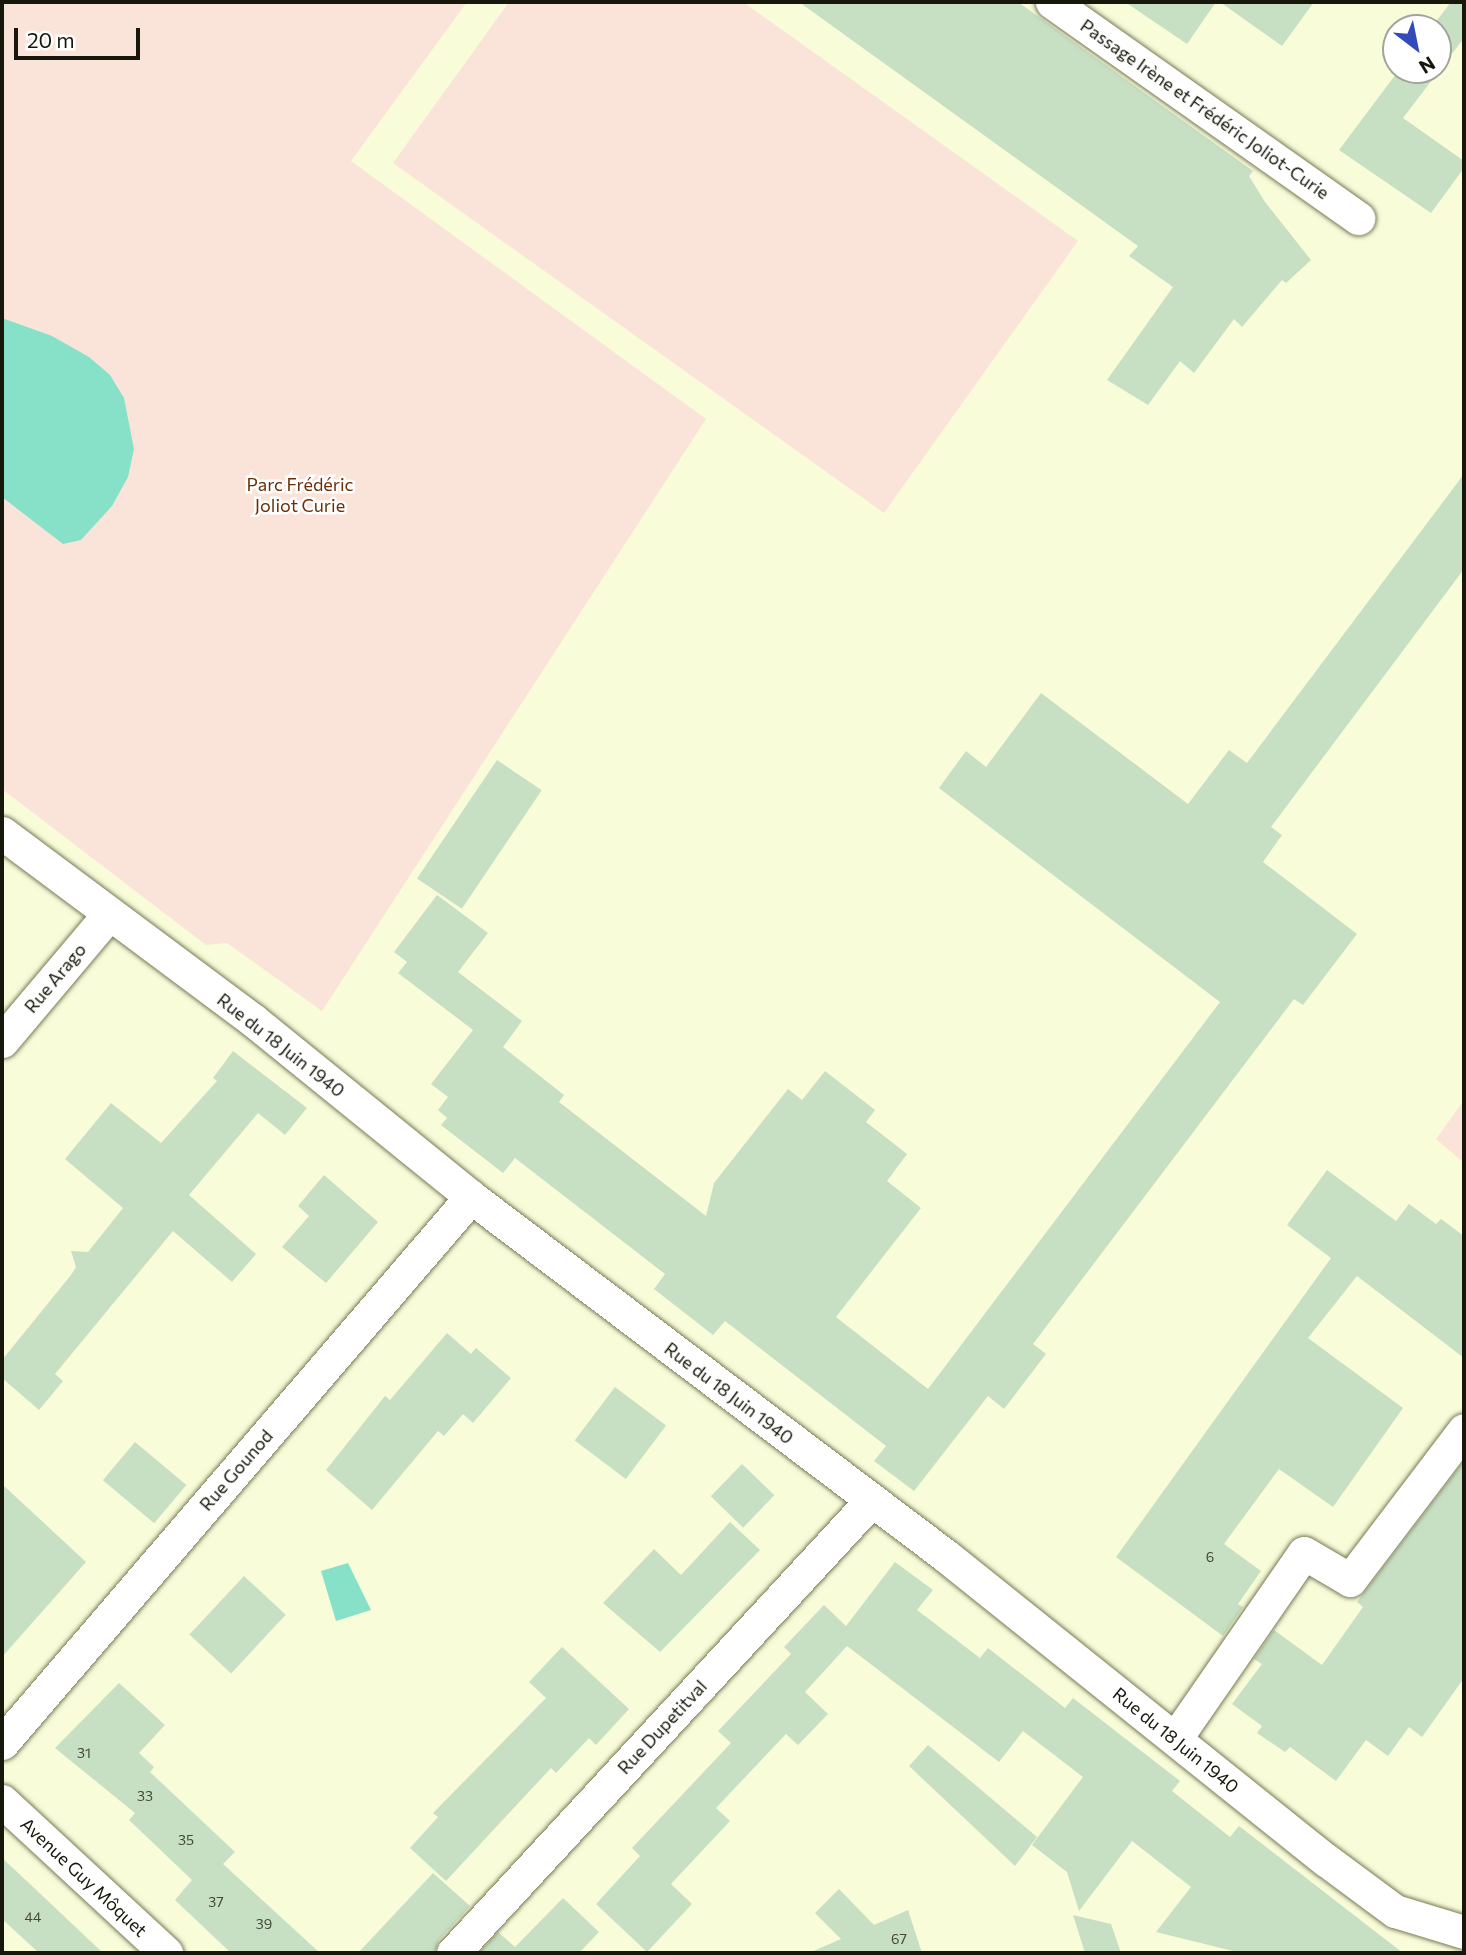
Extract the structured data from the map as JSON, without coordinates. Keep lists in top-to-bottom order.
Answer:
{
  "streets": {
    "street": [
      "Passage Irène et Frédéric Joliot-Curie",
      "Rue Arago",
      "Rue du 18 Juin 1940",
      "Rue Gounod",
      "Rue Dupetitval",
      "Avenue Guy Môquet"
    ]
  },
  "crossings": [
    ["Rue Arago", "Rue du 18 Juin 1940"],
    ["Rue du 18 Juin 1940", "Rue Gounod"],
    ["Rue du 18 Juin 1940", "Rue Dupetitval"]
  ],
  "parks": ["Parc Frédéric Joliot Curie"],
  "house_numbers": [
    "6",
    "31",
    "33",
    "35",
    "37",
    "44",
    "39",
    "67"
  ],
  "scale_bar": "20 m",
  "north": "bottom right"
}
